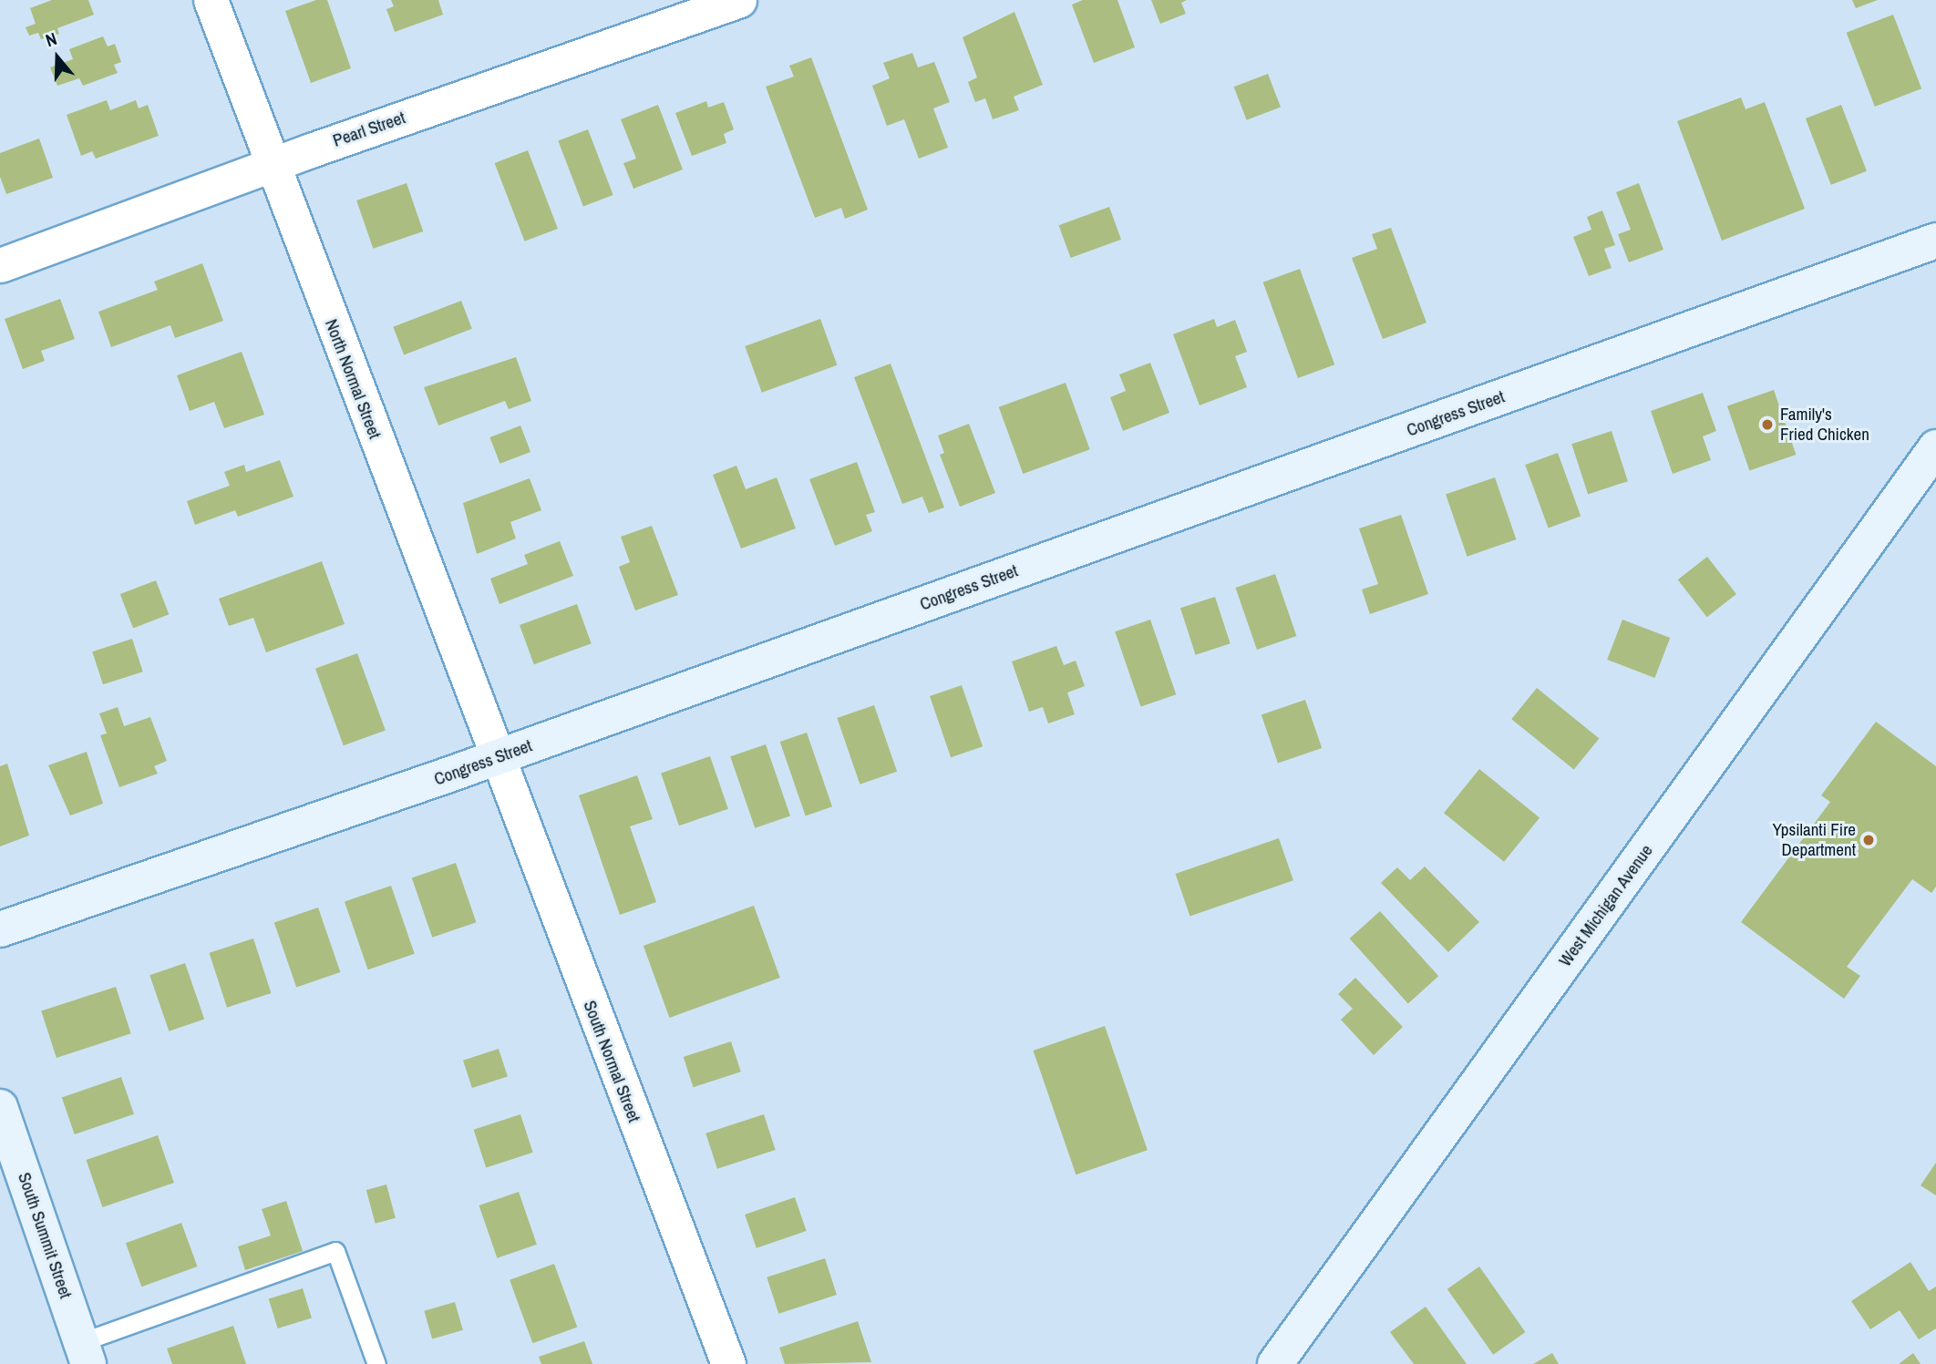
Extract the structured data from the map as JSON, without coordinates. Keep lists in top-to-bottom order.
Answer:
{
  "streets": {
    "street": [
      "Pearl Street",
      "North Normal Street",
      "Congress Street",
      "West Michigan Avenue",
      "South Normal Street",
      "South Summit Street"
    ]
  },
  "crossings": [
    ["Pearl Street", "North Normal Street"],
    ["North Normal Street", "Congress Street"],
    ["North Normal Street", "South Normal Street"],
    ["Congress Street", "South Normal Street"]
  ],
  "places": ["Family's Fried Chicken", "Ypsilanti Fire Department"],
  "north": "top"
}
